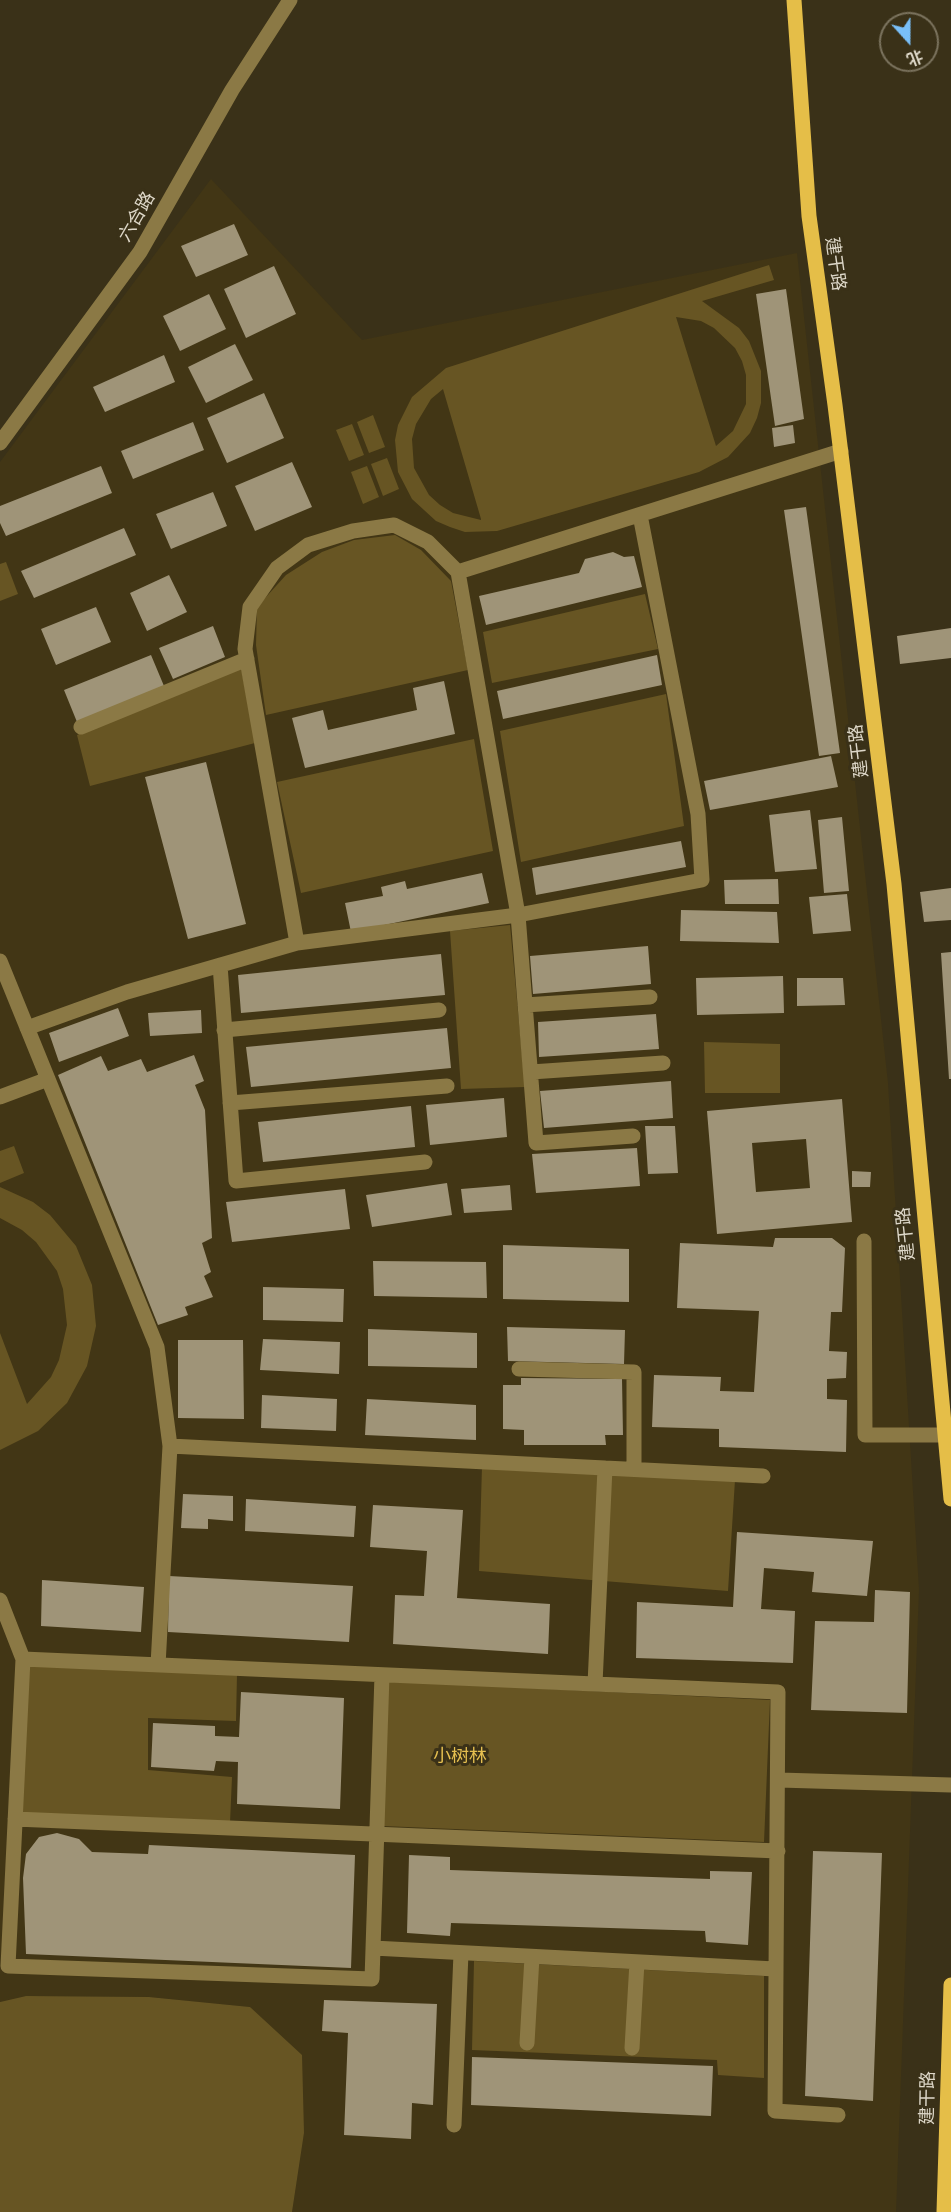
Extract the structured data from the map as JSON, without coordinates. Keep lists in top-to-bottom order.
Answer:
{
  "streets": {
    "main road": ["建干路"],
    "street": ["六合路"]
  },
  "parks": ["小树林"],
  "north": "bottom"
}
